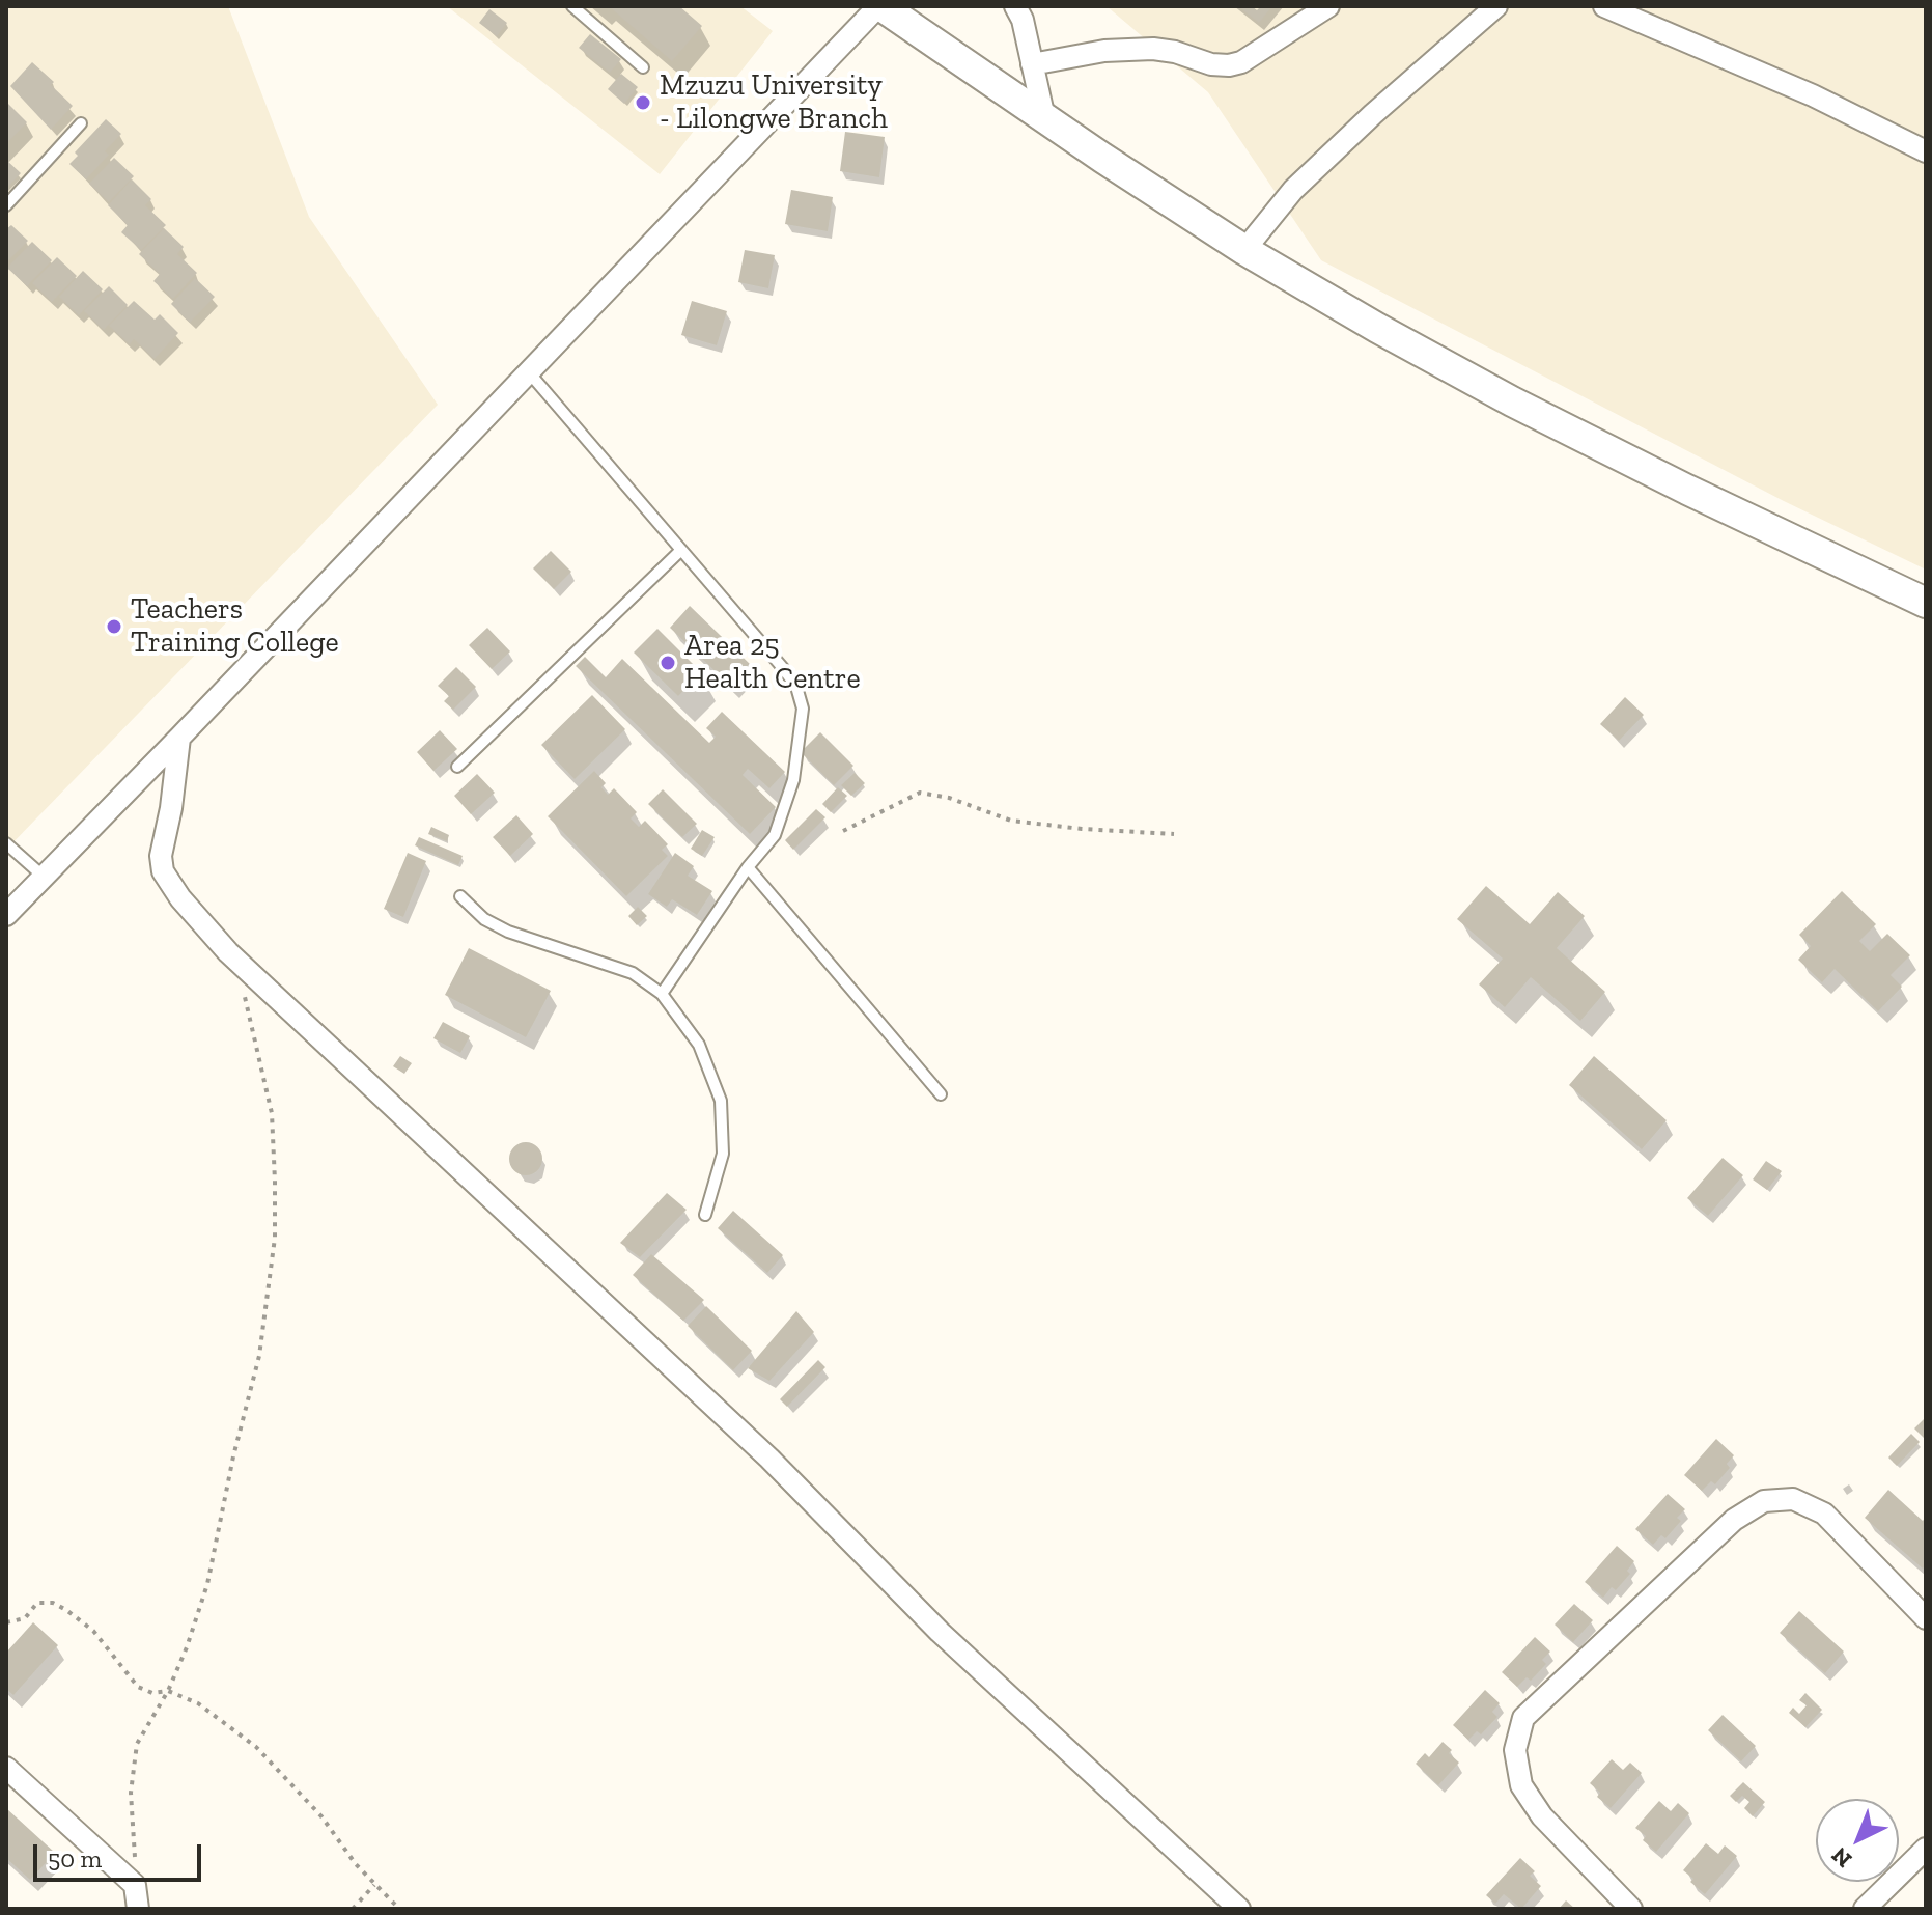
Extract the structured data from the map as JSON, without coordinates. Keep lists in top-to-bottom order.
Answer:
{
  "places": ["Mzuzu University - Lilongwe Branch", "Teachers Training College", "Area 25 Health Centre"],
  "scale_bar": "50 m",
  "north": "bottom left"
}
